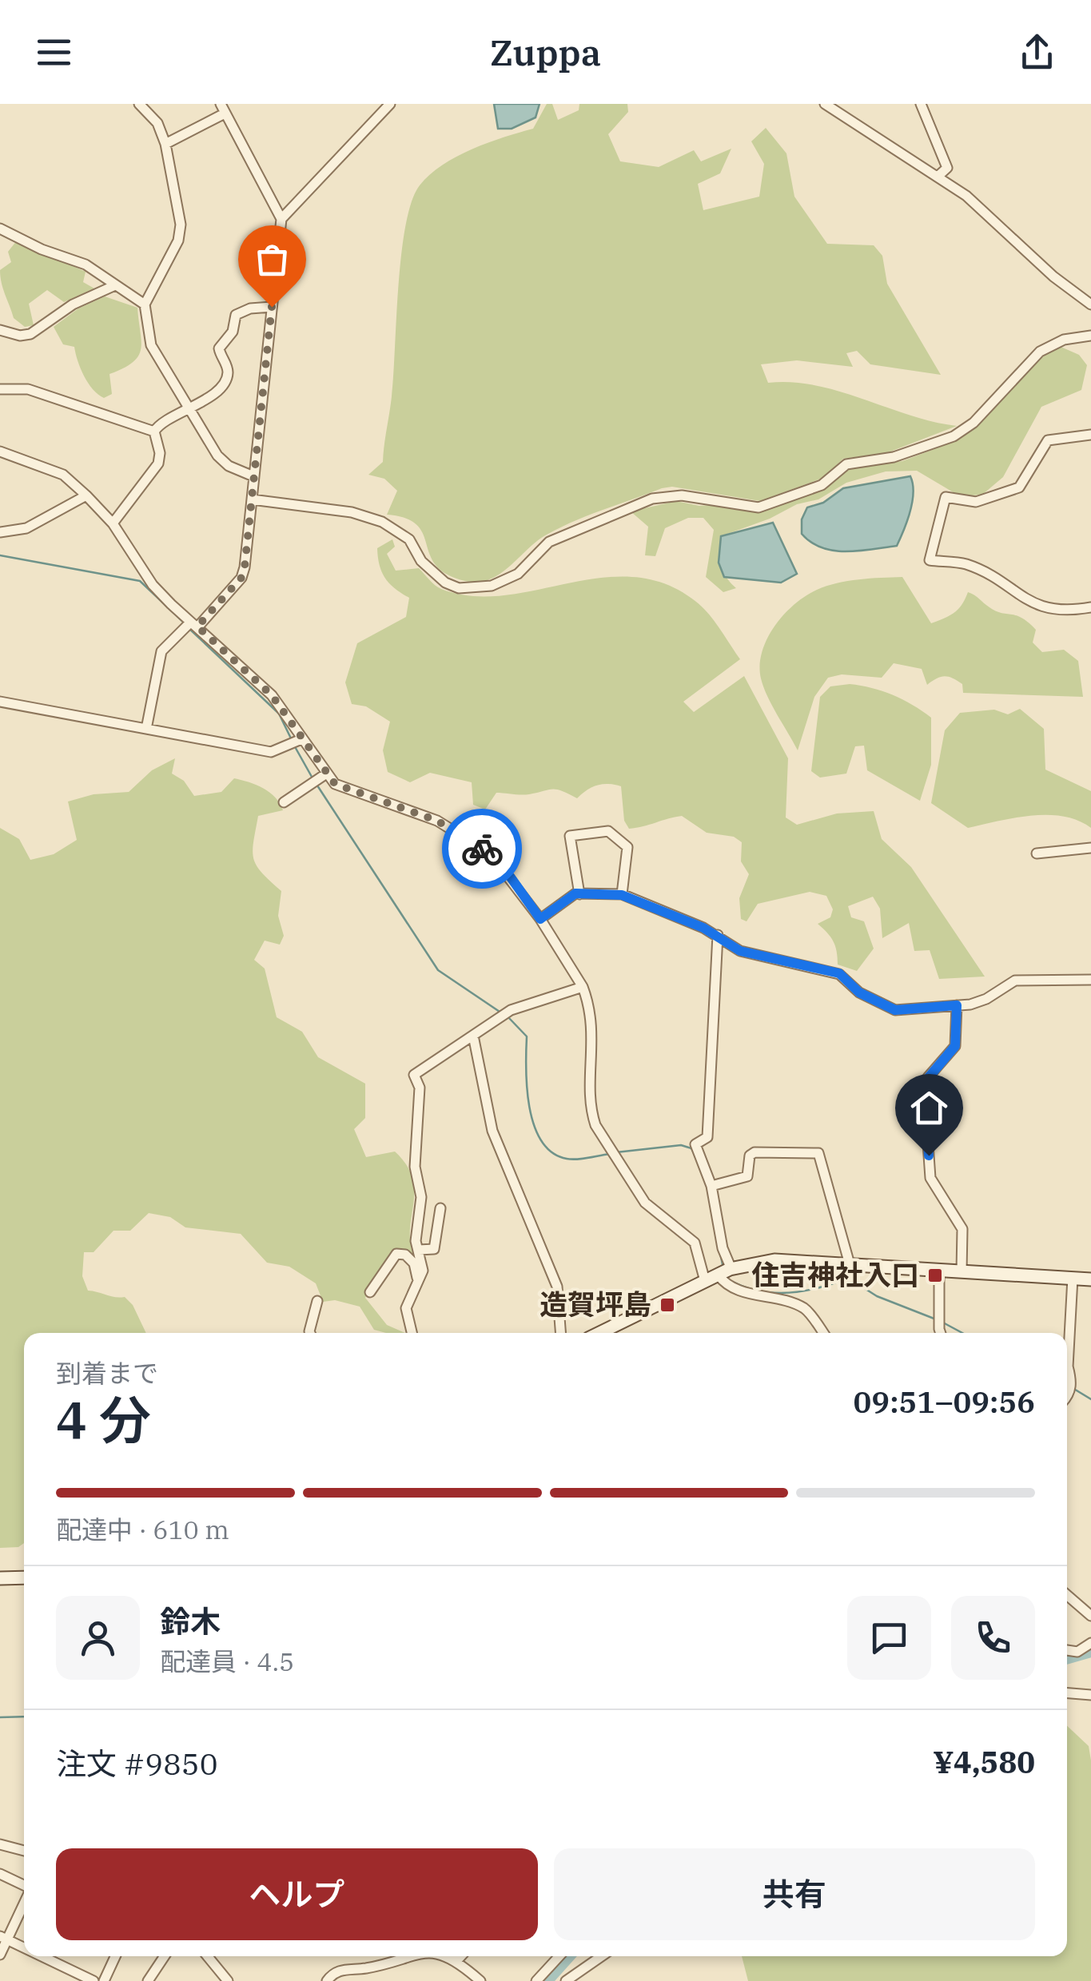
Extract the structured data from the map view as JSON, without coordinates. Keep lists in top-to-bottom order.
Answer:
{
  "places": {
    "transit": ["住吉神社入口", "造賀坪島"]
  },
  "page": {
    "header": "Zuppa",
    "heading": ["4 分", "到着まで", "09:51–09:56"],
    "panel": [
      "鈴木",
      "配達員 · 4.5",
      "注文 #9850",
      "¥4,580"
    ],
    "bar": "配達中 · 610 m",
    "buttons": ["ヘルプ", "共有"]
  }
}
